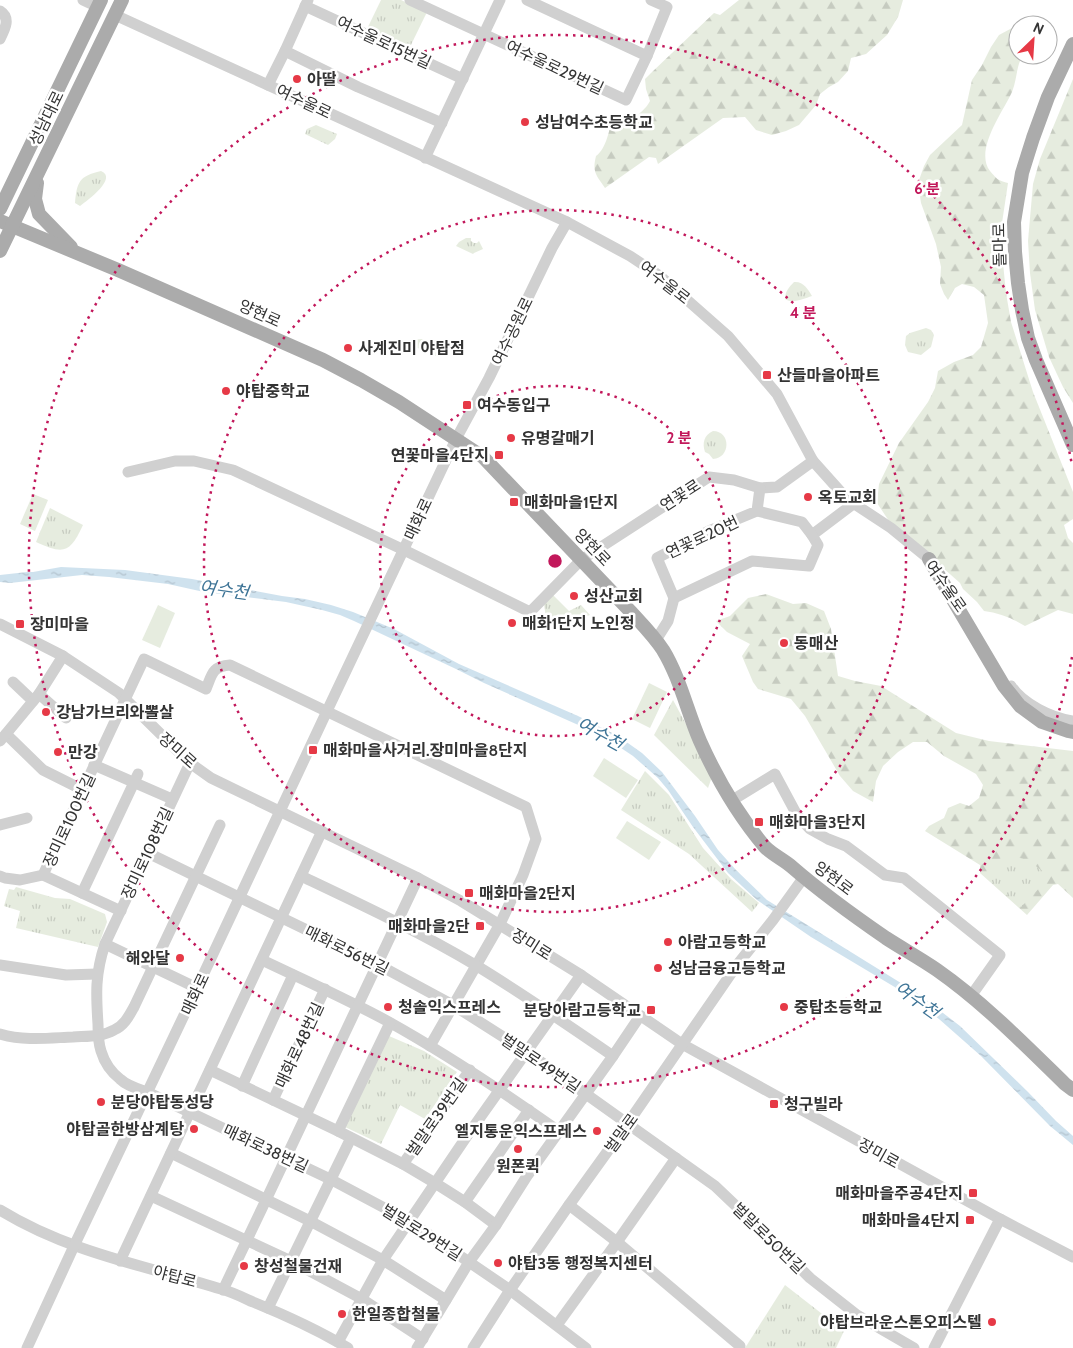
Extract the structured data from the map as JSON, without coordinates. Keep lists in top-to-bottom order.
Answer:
{
  "streets": {
    "main road": ["성남대로", "돌마로", "양현로"],
    "street": [
      "여수울로15번길",
      "여수울로29번길",
      "여수울로",
      "여수공원로",
      "연꽃로",
      "매화로",
      "연꽃로20번",
      "장미로",
      "장미로100번길",
      "장미로108번길",
      "매화로56번길",
      "매화로48번길",
      "벌말로49번길",
      "벌말로39번길",
      "벌말로",
      "매화로38번길",
      "벌말로29번길",
      "벌말로50번길",
      "야탑로"
    ]
  },
  "crossings": [
    ["여수울로15번길", "여수울로"],
    ["여수울로", "성남대로"],
    ["여수울로", "여수공원로"],
    ["성남대로", "양현로"],
    ["양현로", "여수공원로"],
    ["양현로", "연꽃로"],
    ["양현로", "매화로"],
    ["양현로", "벌말로"],
    ["여수공원로", "매화로"],
    ["연꽃로", "매화로"],
    ["연꽃로", "연꽃로20번"],
    ["매화로", "장미로"],
    ["매화로", "장미로100번길"],
    ["매화로", "매화로56번길"],
    ["매화로", "매화로38번길"],
    ["매화로", "야탑로"],
    ["장미로", "장미로100번길"],
    ["장미로", "장미로108번길"],
    ["장미로", "벌말로"],
    ["장미로100번길", "장미로108번길"],
    ["장미로108번길", "매화로56번길"],
    ["장미로108번길", "매화로38번길"],
    ["매화로56번길", "벌말로49번길"],
    ["벌말로49번길", "벌말로"],
    ["벌말로49번길", "벌말로50번길"],
    ["벌말로", "벌말로29번길"],
    ["벌말로", "벌말로50번길"],
    ["매화로38번길", "벌말로29번길"]
  ],
  "water": ["여수천"],
  "places": {
    "other": [
      "아딸",
      "성남여수초등학교",
      "사계진미 야탑점",
      "야탑중학교",
      "유명갈매기",
      "옥토교회",
      "성산교회",
      "매화1단지 노인정",
      "동매산",
      "강남가브리와뽈살",
      "만강",
      "아람고등학교",
      "해와달",
      "성남금융고등학교",
      "청솔익스프레스",
      "중탑초등학교",
      "분당야탑동성당",
      "야탑골한방삼계탕",
      "엘지통운익스프레스",
      "원폰퀵",
      "야탑3동 행정복지센터",
      "창성철물건재",
      "한일종합철물",
      "야탑브라운스톤오피스텔"
    ],
    "transit": [
      "산들마을아파트",
      "여수동입구",
      "연꽃마을4단지",
      "매화마을1단지",
      "장미마을",
      "매화마을사거리.장미마을8단지",
      "매화마을3단지",
      "매화마을2단지",
      "매화마을2단",
      "분당아람고등학교",
      "청구빌라",
      "매화마을주공4단지",
      "매화마을4단지"
    ]
  },
  "north": "top right",
  "rings": ["6 분", "4 분", "2 분"]
}
